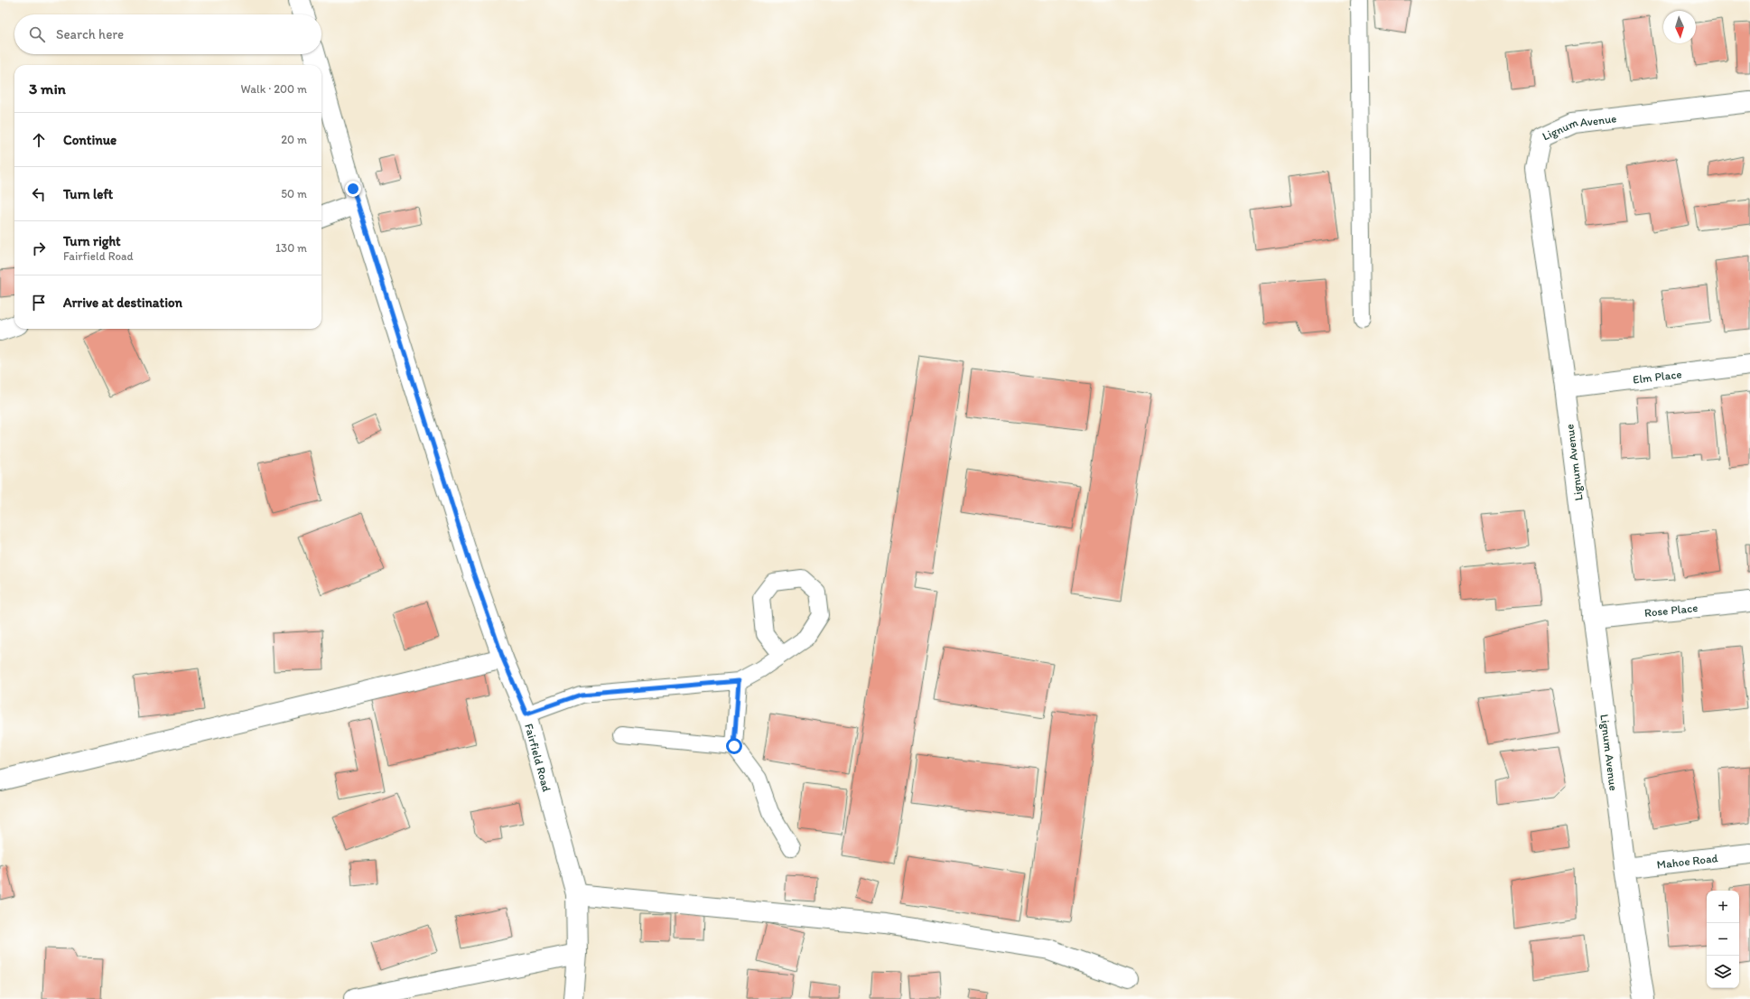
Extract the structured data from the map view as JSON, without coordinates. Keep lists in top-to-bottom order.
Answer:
{
  "streets": {
    "street": [
      "Lignum Avenue",
      "Elm Place",
      "Rose Place",
      "Fairfield Road",
      "Mahoe Road"
    ]
  },
  "crossings": [
    ["Lignum Avenue", "Elm Place"],
    ["Lignum Avenue", "Rose Place"],
    ["Lignum Avenue", "Mahoe Road"]
  ],
  "north": "bottom",
  "page": {
    "search": "Search here",
    "heading": ["3 min", "Walk · 200 m"],
    "list": [
      ["Continue", "20 m"],
      ["Turn left", "50 m"],
      ["Turn right", "Fairfield Road", "130 m"],
      "Arrive at destination"
    ],
    "map_buttons": ["+", "−"]
  }
}
